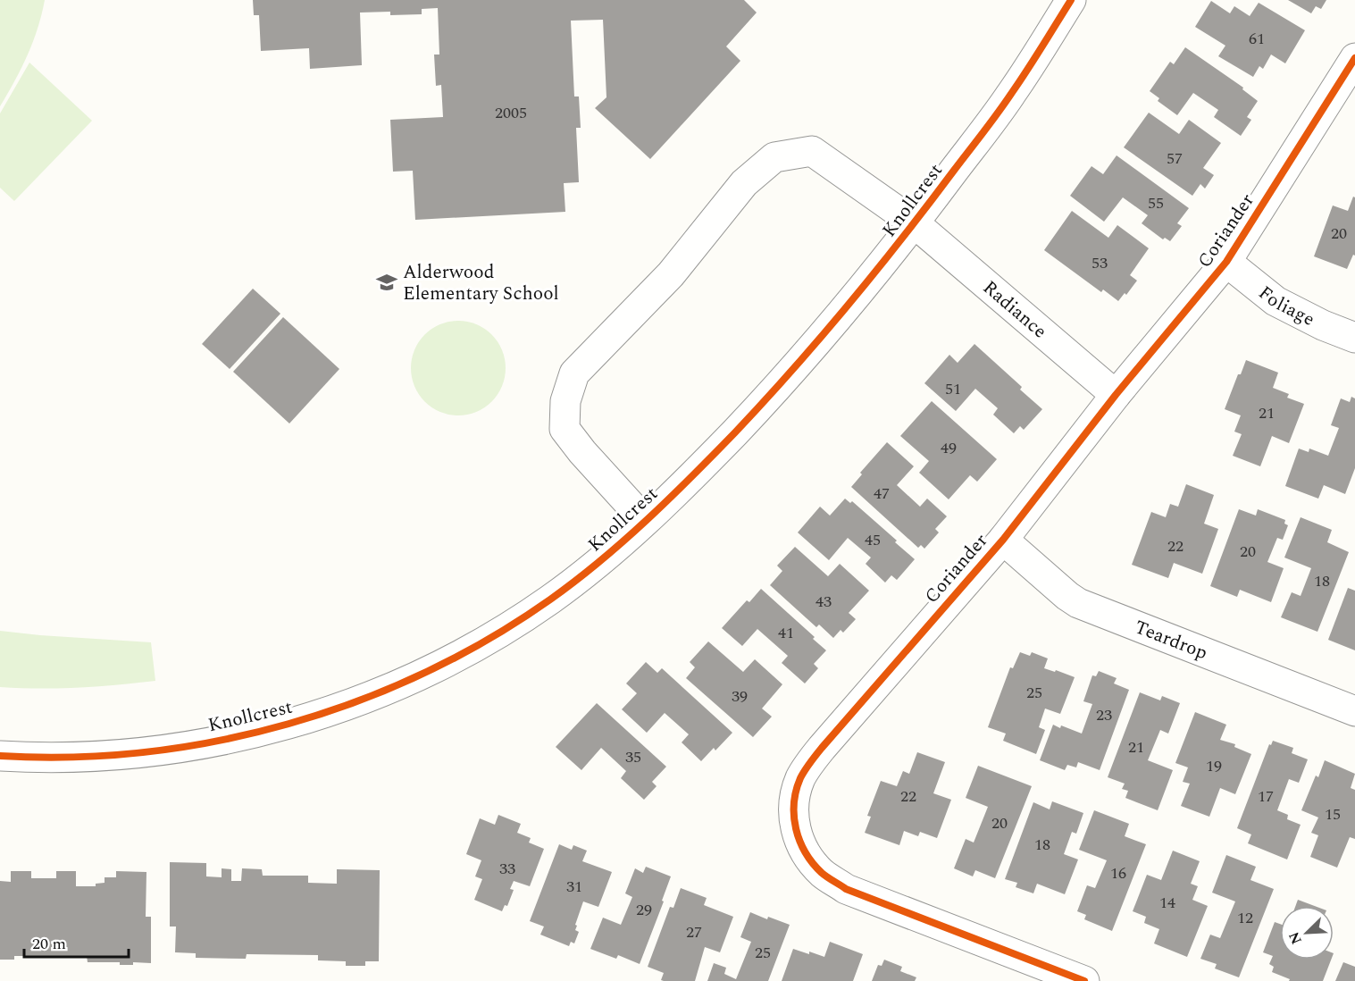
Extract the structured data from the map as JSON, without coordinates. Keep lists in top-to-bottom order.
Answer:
{
  "streets": {
    "street": [
      "Knollcrest",
      "Coriander",
      "Foliage",
      "Radiance",
      "Teardrop"
    ]
  },
  "crossings": [
    ["Knollcrest", "Radiance"],
    ["Coriander", "Foliage"],
    ["Coriander", "Radiance"],
    ["Coriander", "Teardrop"]
  ],
  "places": {
    "school or university": ["Alderwood Elementary School"]
  },
  "house_numbers": [
    "61",
    "2005",
    "57",
    "55",
    "20",
    "53",
    "51",
    "21",
    "49",
    "47",
    "45",
    "22",
    "20",
    "18",
    "43",
    "41",
    "25",
    "39",
    "23",
    "21",
    "35",
    "19",
    "22",
    "17",
    "15",
    "20",
    "18",
    "33",
    "16",
    "31",
    "14",
    "29",
    "12",
    "27",
    "25"
  ],
  "scale_bar": "20 m",
  "north": "bottom left"
}
